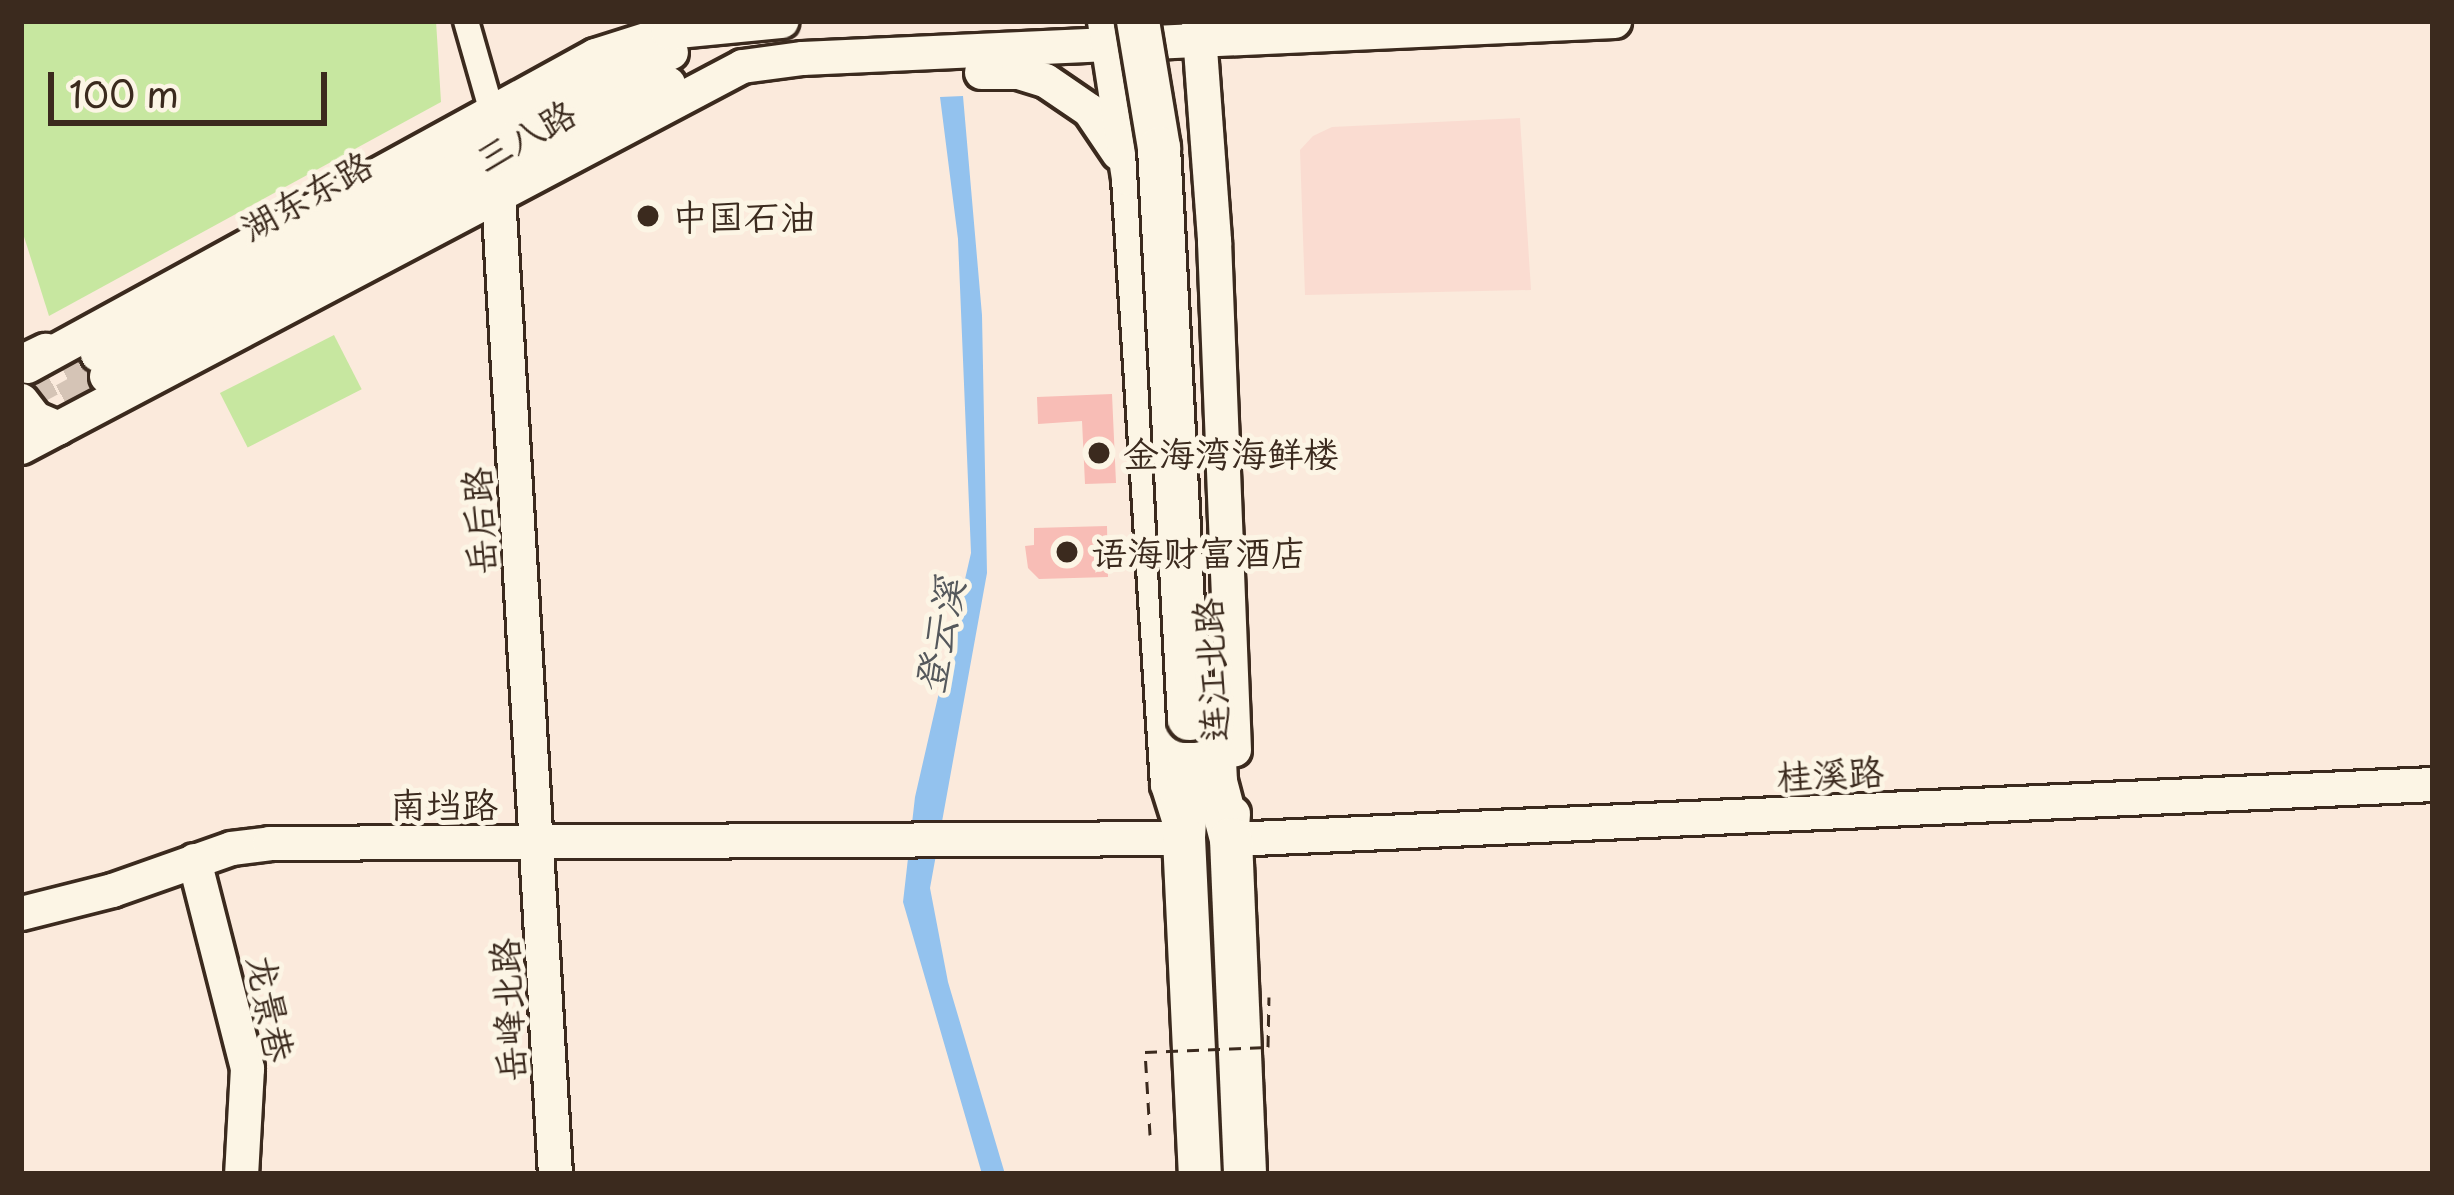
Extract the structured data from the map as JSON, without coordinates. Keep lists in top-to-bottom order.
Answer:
{
  "streets": {
    "highway": ["连江北路"],
    "main road": [
      "三八路",
      "湖东东路",
      "岳后路",
      "桂溪路",
      "南垱路",
      "龙景巷",
      "岳峰北路"
    ]
  },
  "crossings": [
    ["三八路", "湖东东路"],
    ["三八路", "岳后路"],
    ["三八路", "连江北路"],
    ["岳后路", "南垱路"],
    ["岳后路", "岳峰北路"],
    ["连江北路", "桂溪路"],
    ["连江北路", "南垱路"],
    ["南垱路", "龙景巷"],
    ["南垱路", "岳峰北路"]
  ],
  "water": ["登云溪"],
  "places": ["中国石油", "金海湾海鲜楼", "语海财富酒店"],
  "scale_bar": "100 m"
}
